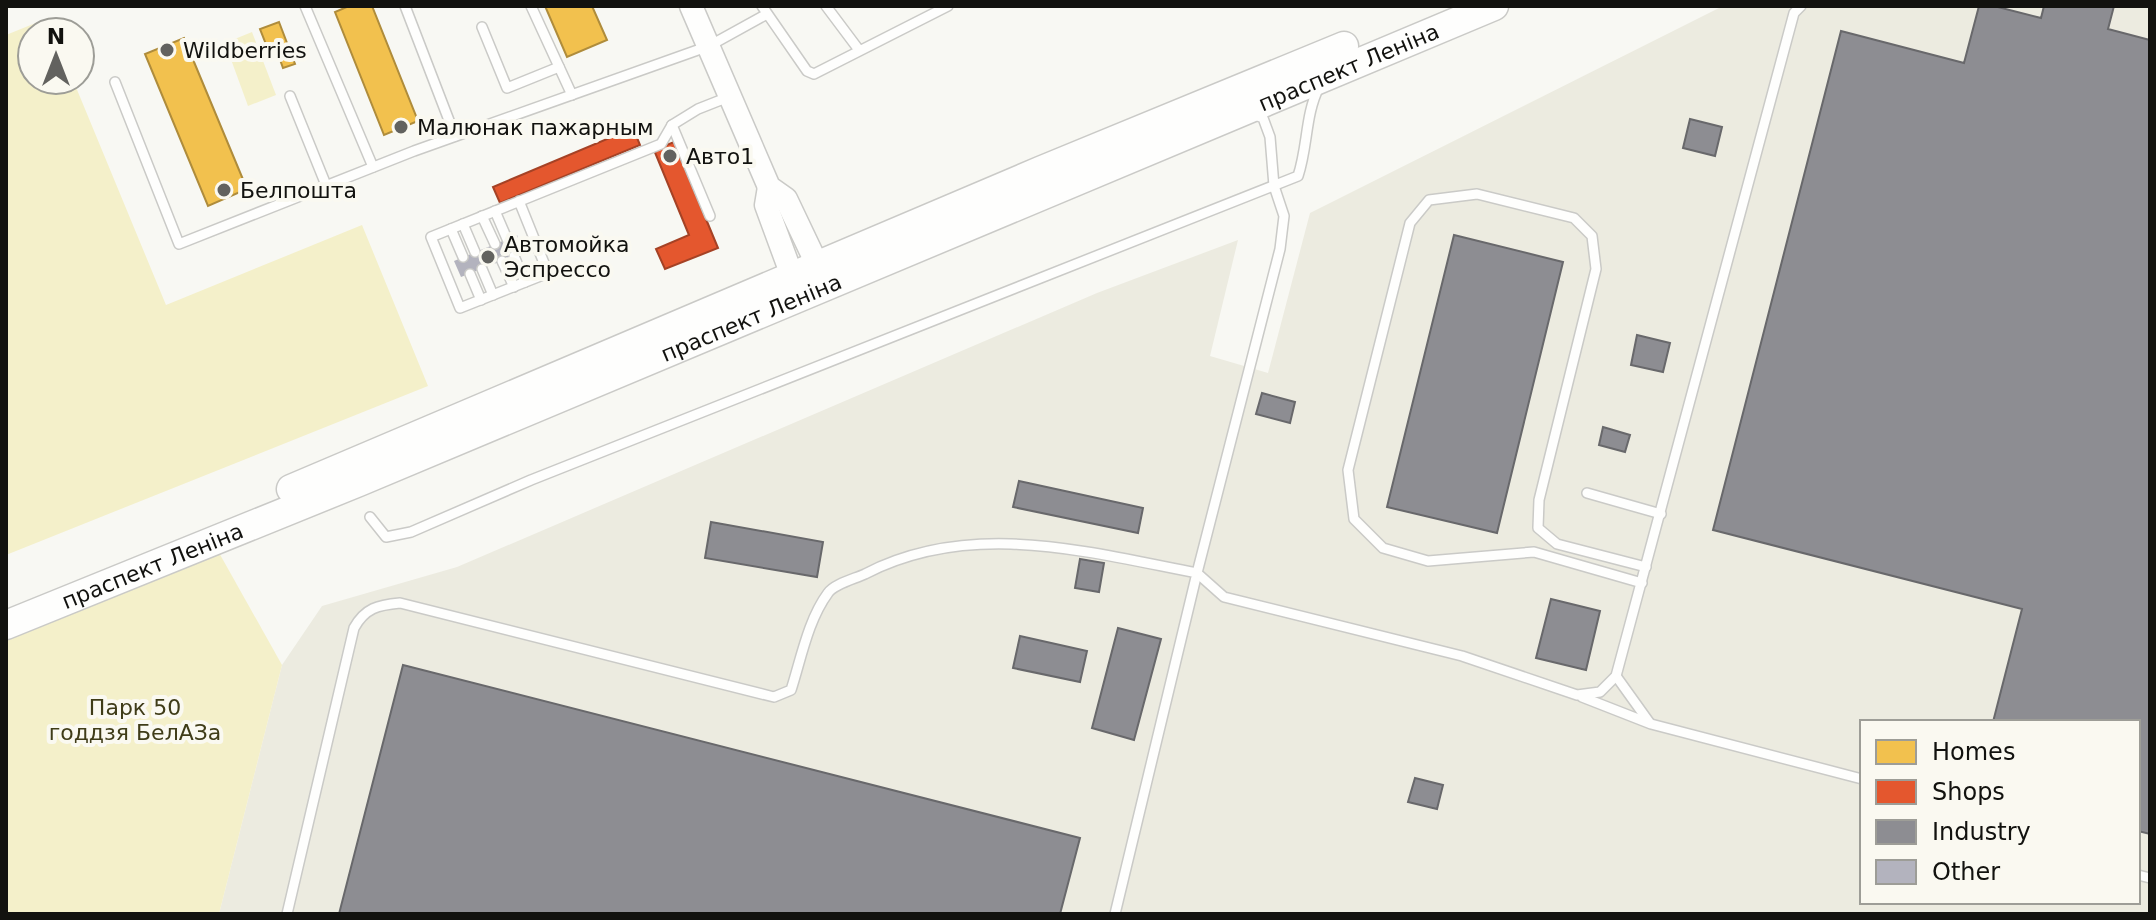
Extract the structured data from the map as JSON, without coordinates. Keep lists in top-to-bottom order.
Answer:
{
  "streets": {
    "main road": ["праспект Леніна"]
  },
  "parks": ["Парк 50 годдзя БелАЗа"],
  "places": [
    "Wildberries",
    "Малюнак пажарным",
    "Авто1",
    "Белпошта",
    "Автомойка Эспрессо"
  ],
  "legend": [
    "Homes",
    "Shops",
    "Industry",
    "Other"
  ],
  "north": "top"
}
